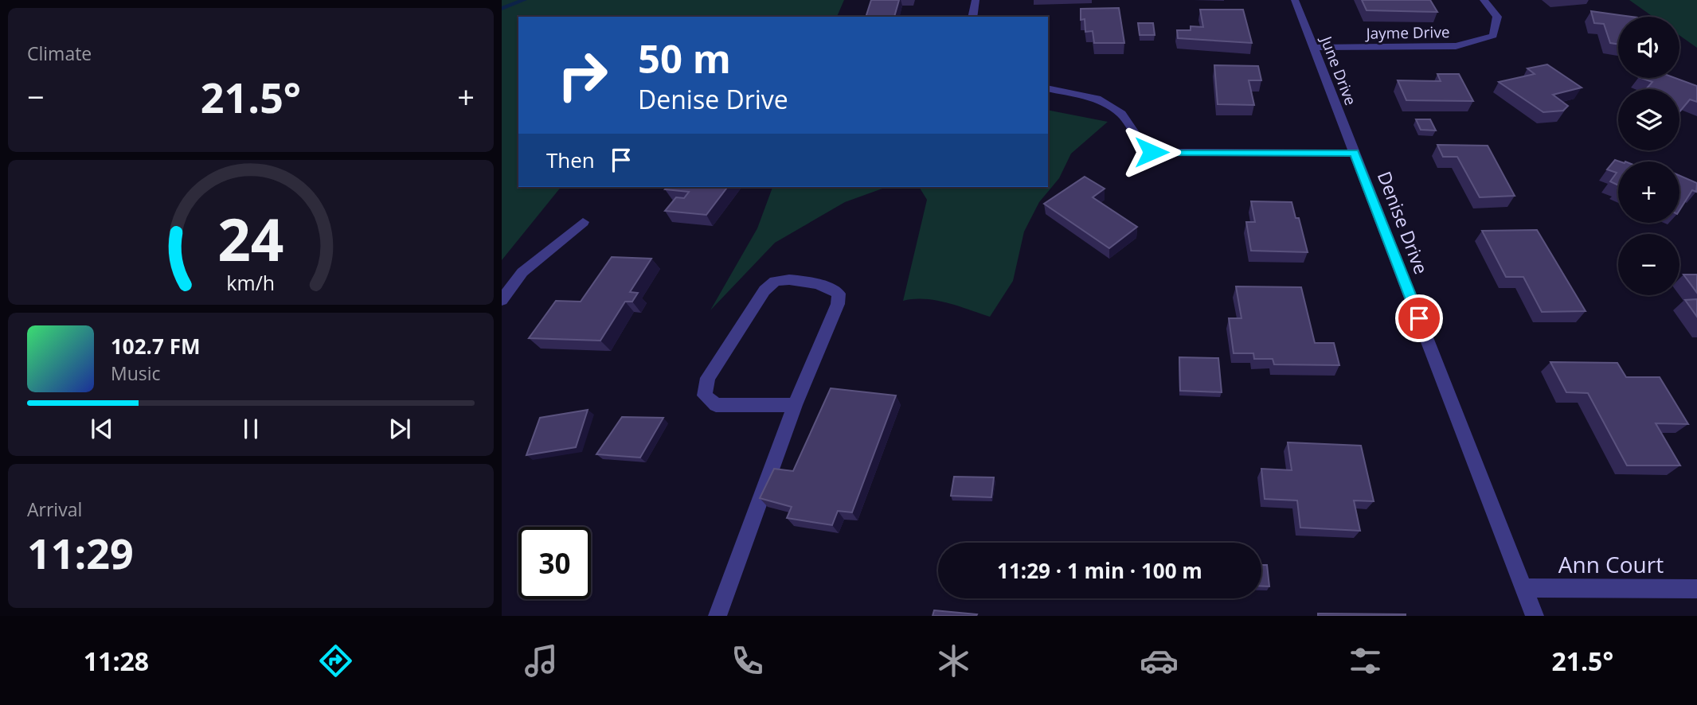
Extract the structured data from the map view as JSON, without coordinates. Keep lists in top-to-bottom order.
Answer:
{
  "streets": {
    "street": [
      "Jayme Drive",
      "June Drive",
      "Denise Drive",
      "Ann Court"
    ]
  },
  "crossings": [
    ["Jayme Drive", "June Drive"],
    ["June Drive", "Denise Drive"],
    ["Denise Drive", "Ann Court"]
  ],
  "page": {
    "tile": [
      "Climate",
      ["Arrival", "11:29"]
    ],
    "map_buttons": ["+", "−"],
    "turn": ["50 m", "Denise Drive"],
    "heat": ["−", "21.5°", "+"],
    "then": "Then",
    "song": ["102.7 FM", "Music"],
    "limit": "30",
    "trip": "11:29 · 1 min · 100 m",
    "tabs": ["11:28", "21.5°"],
    "gauge": ["24", "km/h"]
  }
}
